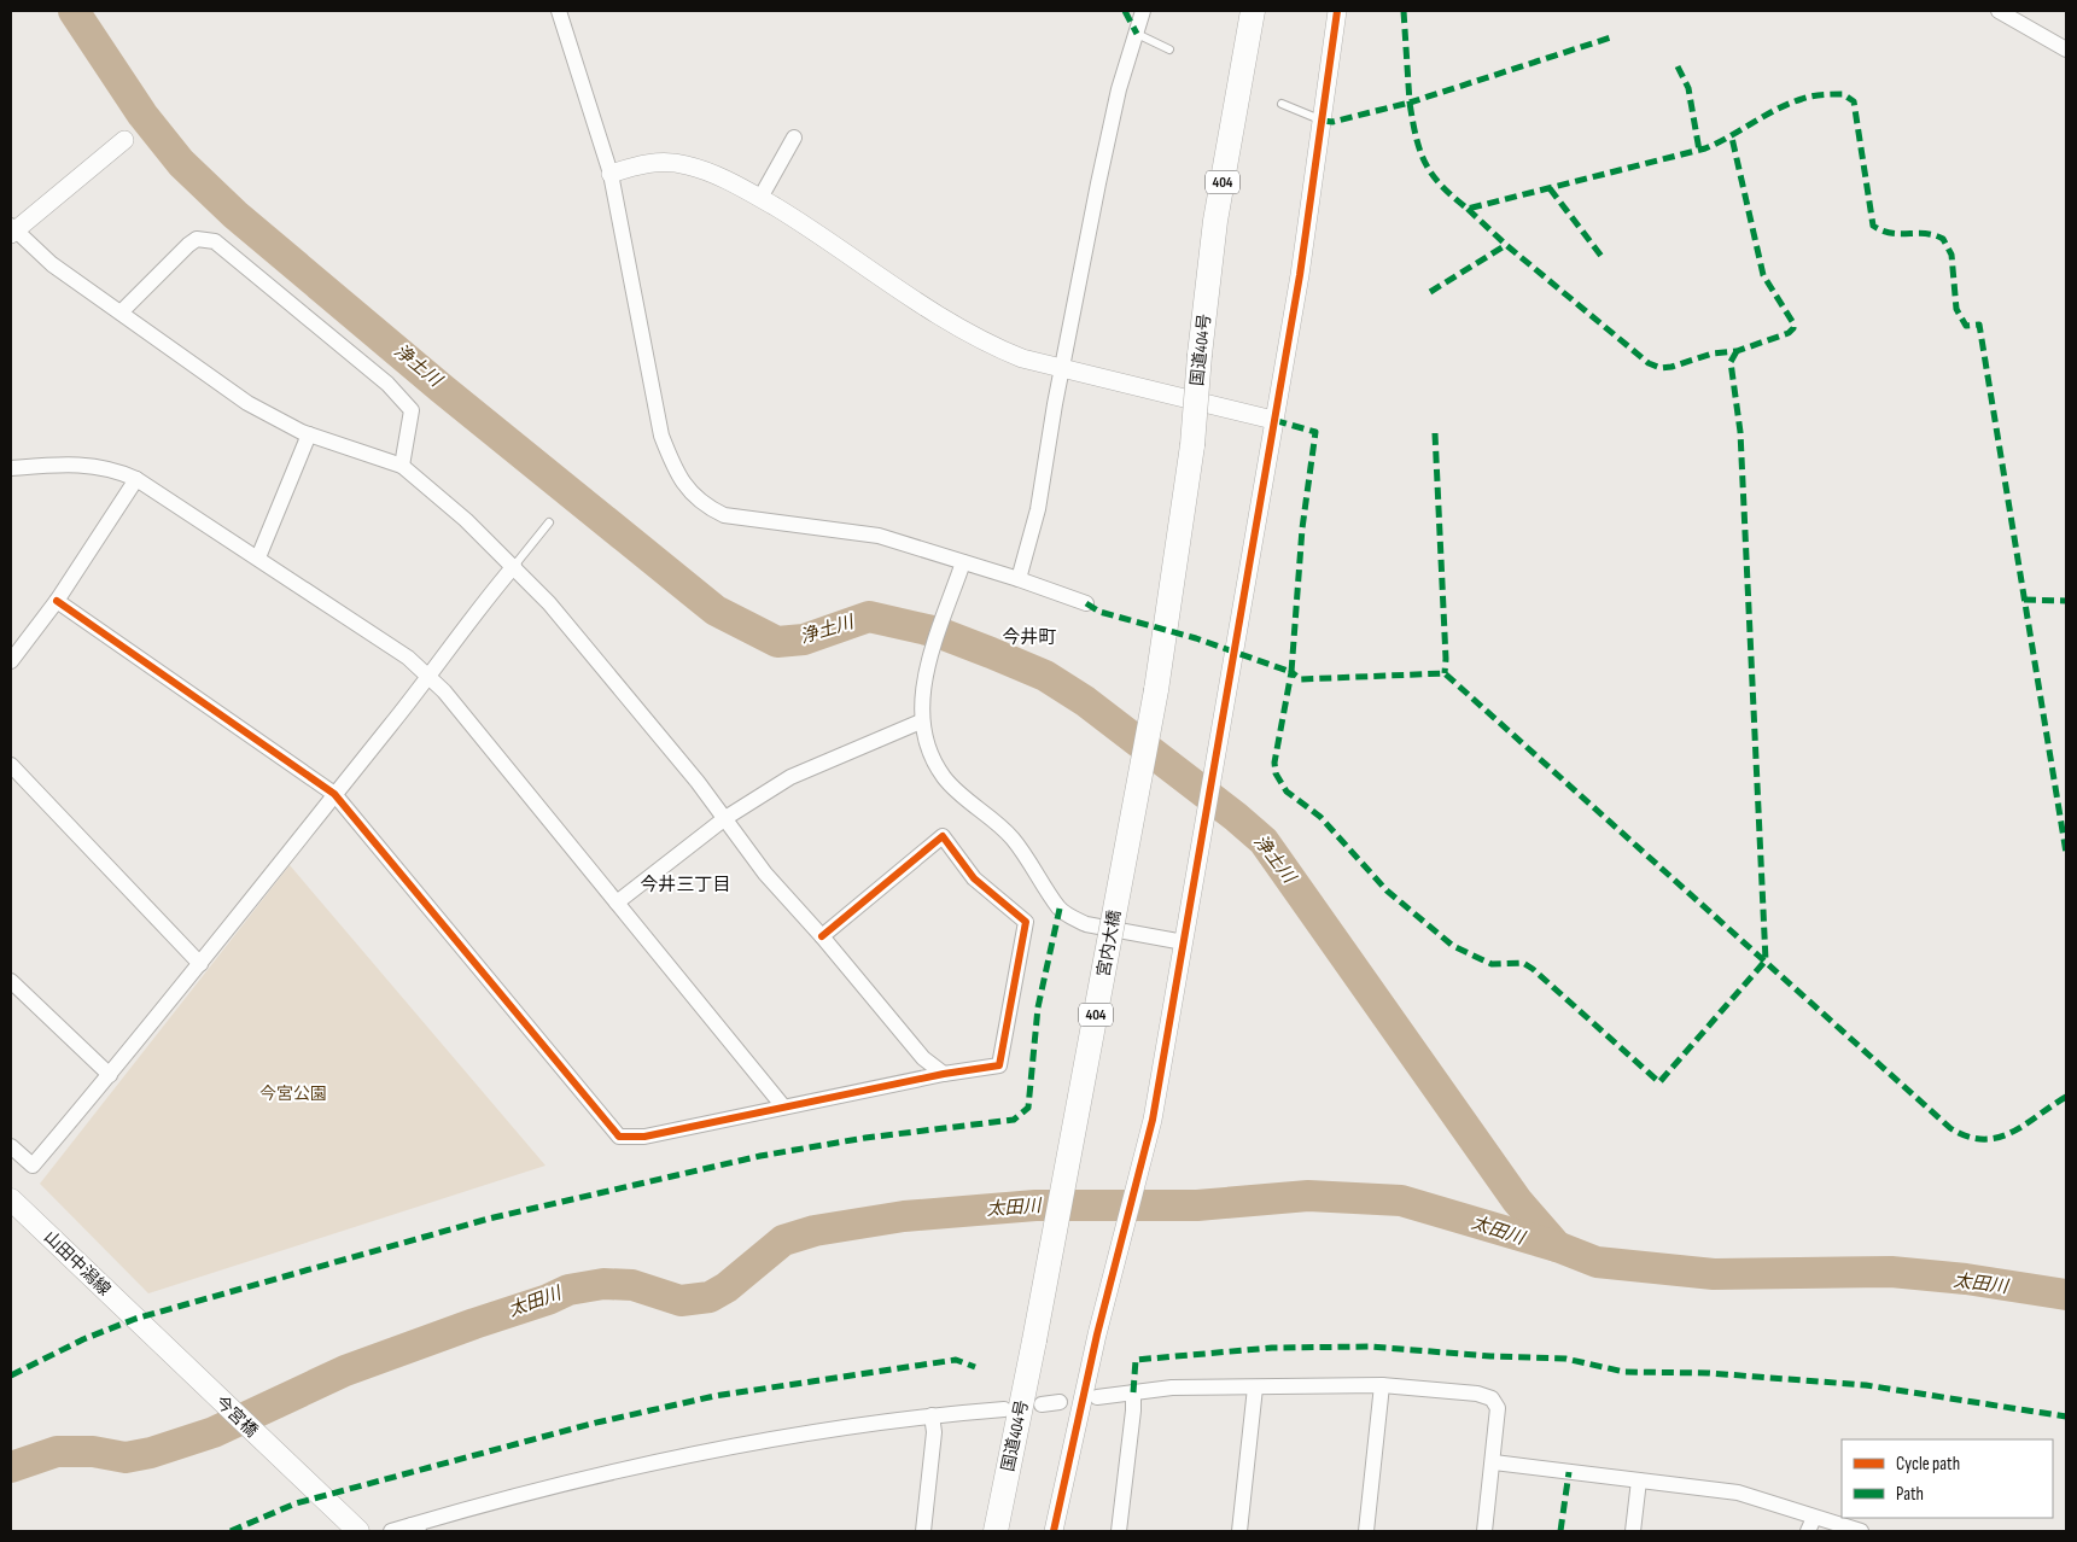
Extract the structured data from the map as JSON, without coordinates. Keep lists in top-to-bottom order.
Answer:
{
  "streets": {
    "highway": ["404", "国道404号", "宮内大橋"],
    "main road": ["山田中潟線", "今宮橋"]
  },
  "crossings": [
    ["国道404号", "宮内大橋"],
    ["山田中潟線", "今宮橋"]
  ],
  "districts": ["今井町", "今井三丁目"],
  "water": ["浄土川", "太田川"],
  "parks": ["今宮公園"],
  "legend": ["Cycle path", "Path"]
}
